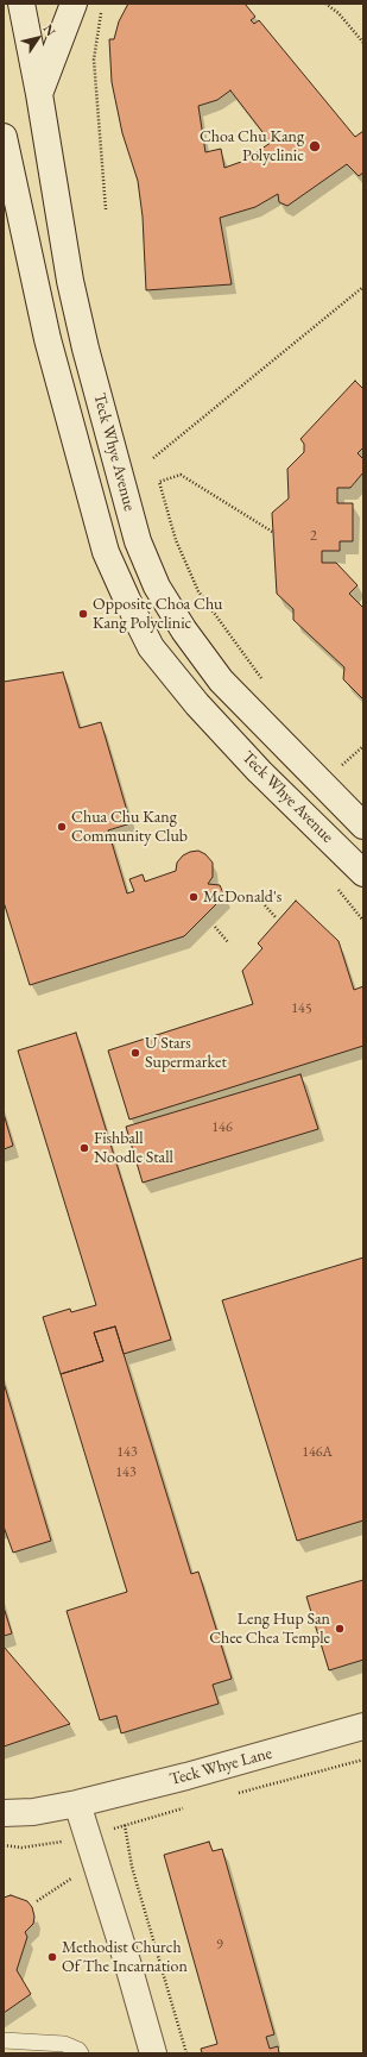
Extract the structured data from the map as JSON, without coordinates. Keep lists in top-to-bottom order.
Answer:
{
  "streets": {
    "main road": ["Teck Whye Avenue", "Teck Whye Lane"]
  },
  "places": [
    "Choa Chu Kang Polyclinic",
    "Opposite Choa Chu Kang Polyclinic",
    "Chua Chu Kang Community Club",
    "McDonald's",
    "U Stars Supermarket",
    "Fishball Noodle Stall",
    "Leng Hup San Chee Chea Temple",
    "Methodist Church Of The Incarnation"
  ],
  "house_numbers": [
    "2",
    "145",
    "146",
    "143",
    "146A",
    "143",
    "9"
  ],
  "north": "top right"
}
